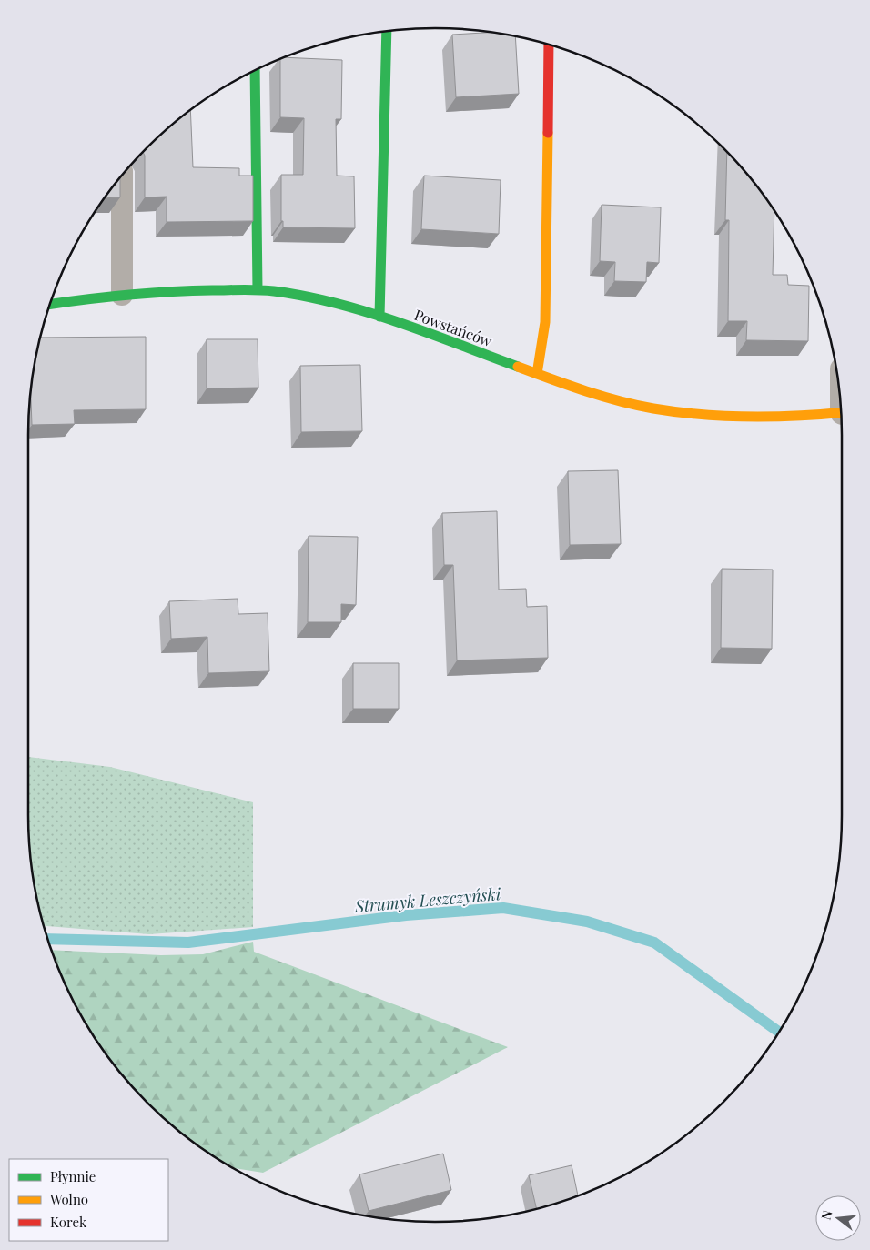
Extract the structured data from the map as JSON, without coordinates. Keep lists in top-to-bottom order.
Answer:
{
  "streets": {
    "street": ["Powstańców"]
  },
  "water": ["Strumyk Leszczyński"],
  "legend": ["Płynnie", "Wolno", "Korek"],
  "north": "left"
}
